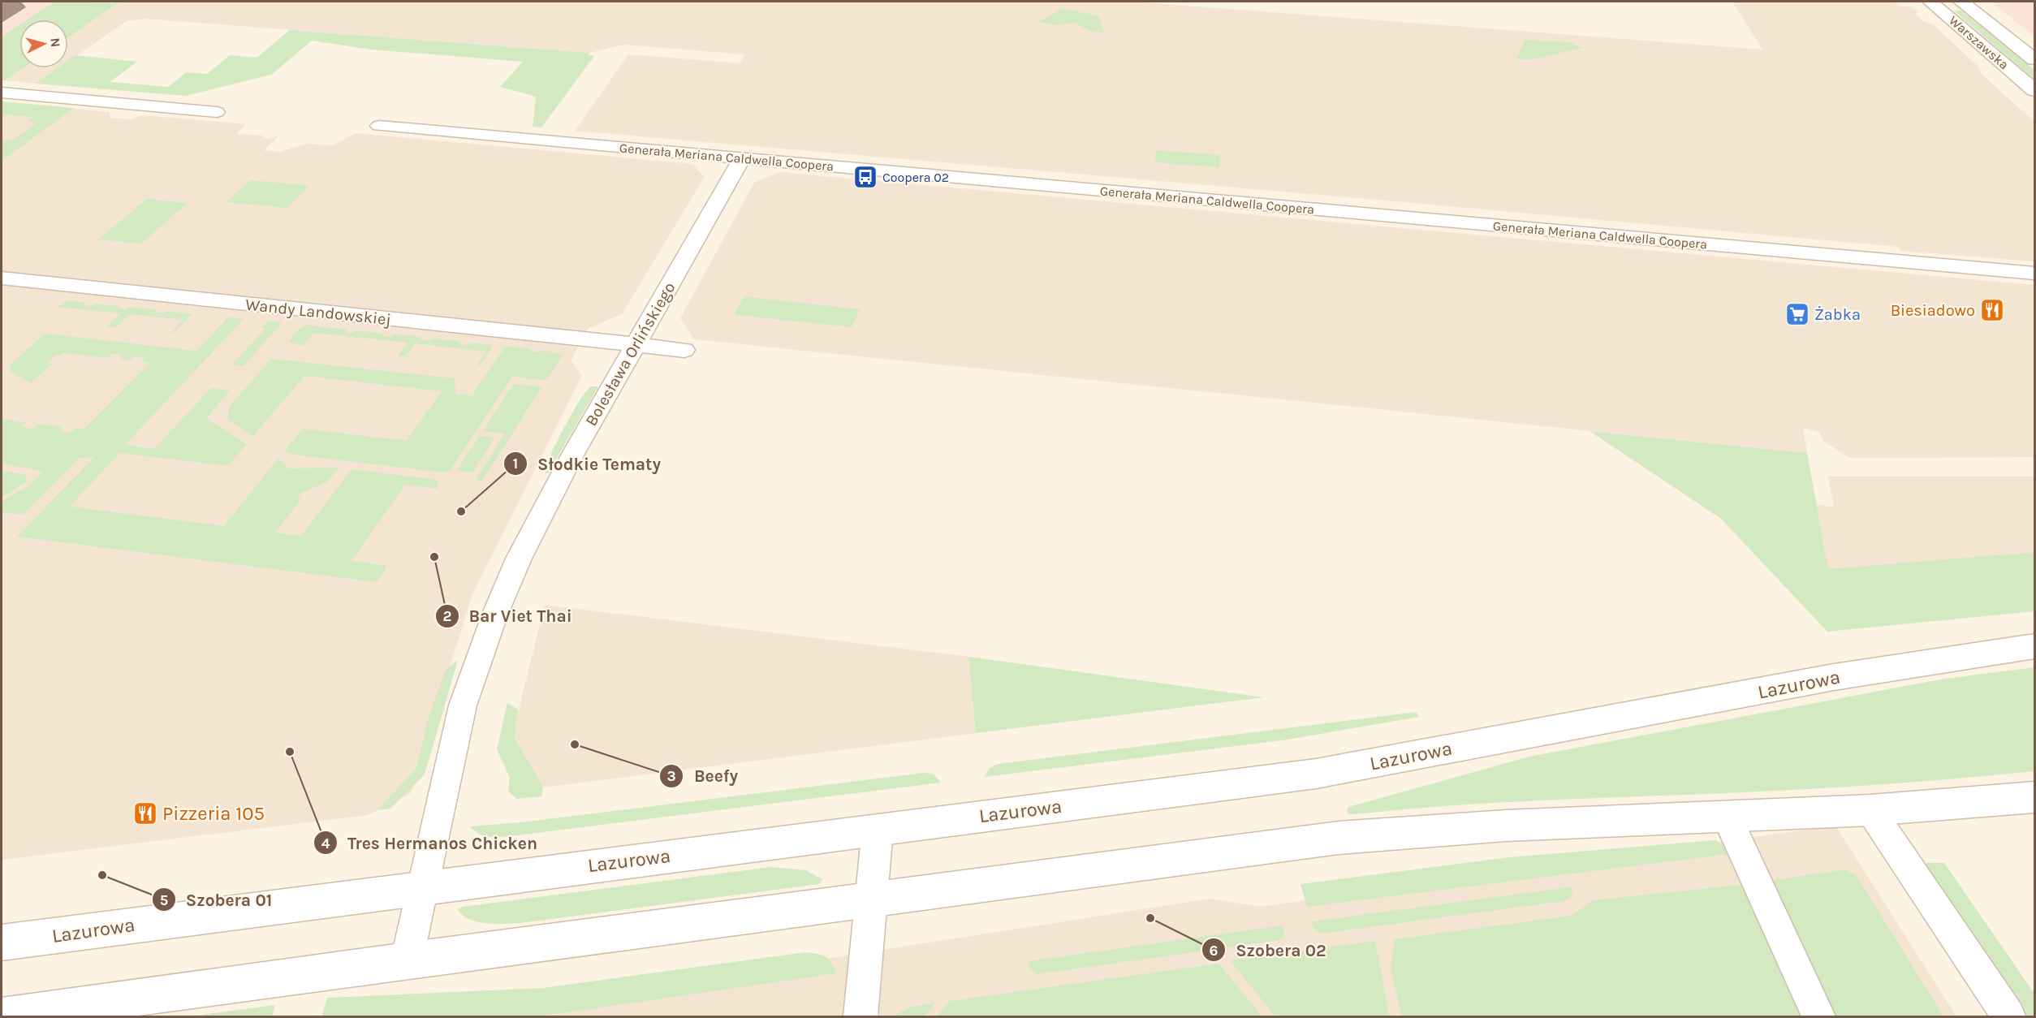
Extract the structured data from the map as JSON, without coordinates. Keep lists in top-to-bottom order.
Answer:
{
  "streets": {
    "main road": ["Warszawska", "Lazurowa"],
    "street": ["Generała Meriana Caldwella Coopera", "Wandy Landowskiej", "Bolesława Orlińskiego"]
  },
  "crossings": [
    ["Generała Meriana Caldwella Coopera", "Bolesława Orlińskiego"],
    ["Wandy Landowskiej", "Bolesława Orlińskiego"],
    ["Bolesława Orlińskiego", "Lazurowa"]
  ],
  "places": {
    "bus stop": ["Coopera 02"],
    "restaurant": ["Biesiadowo", "Pizzeria 105"],
    "supermarket": ["Żabka"],
    "other": [
      "Słodkie Tematy",
      "Bar Viet Thai",
      "Beefy",
      "Tres Hermanos Chicken",
      "Szobera 01",
      "Szobera 02"
    ]
  },
  "north": "right"
}
